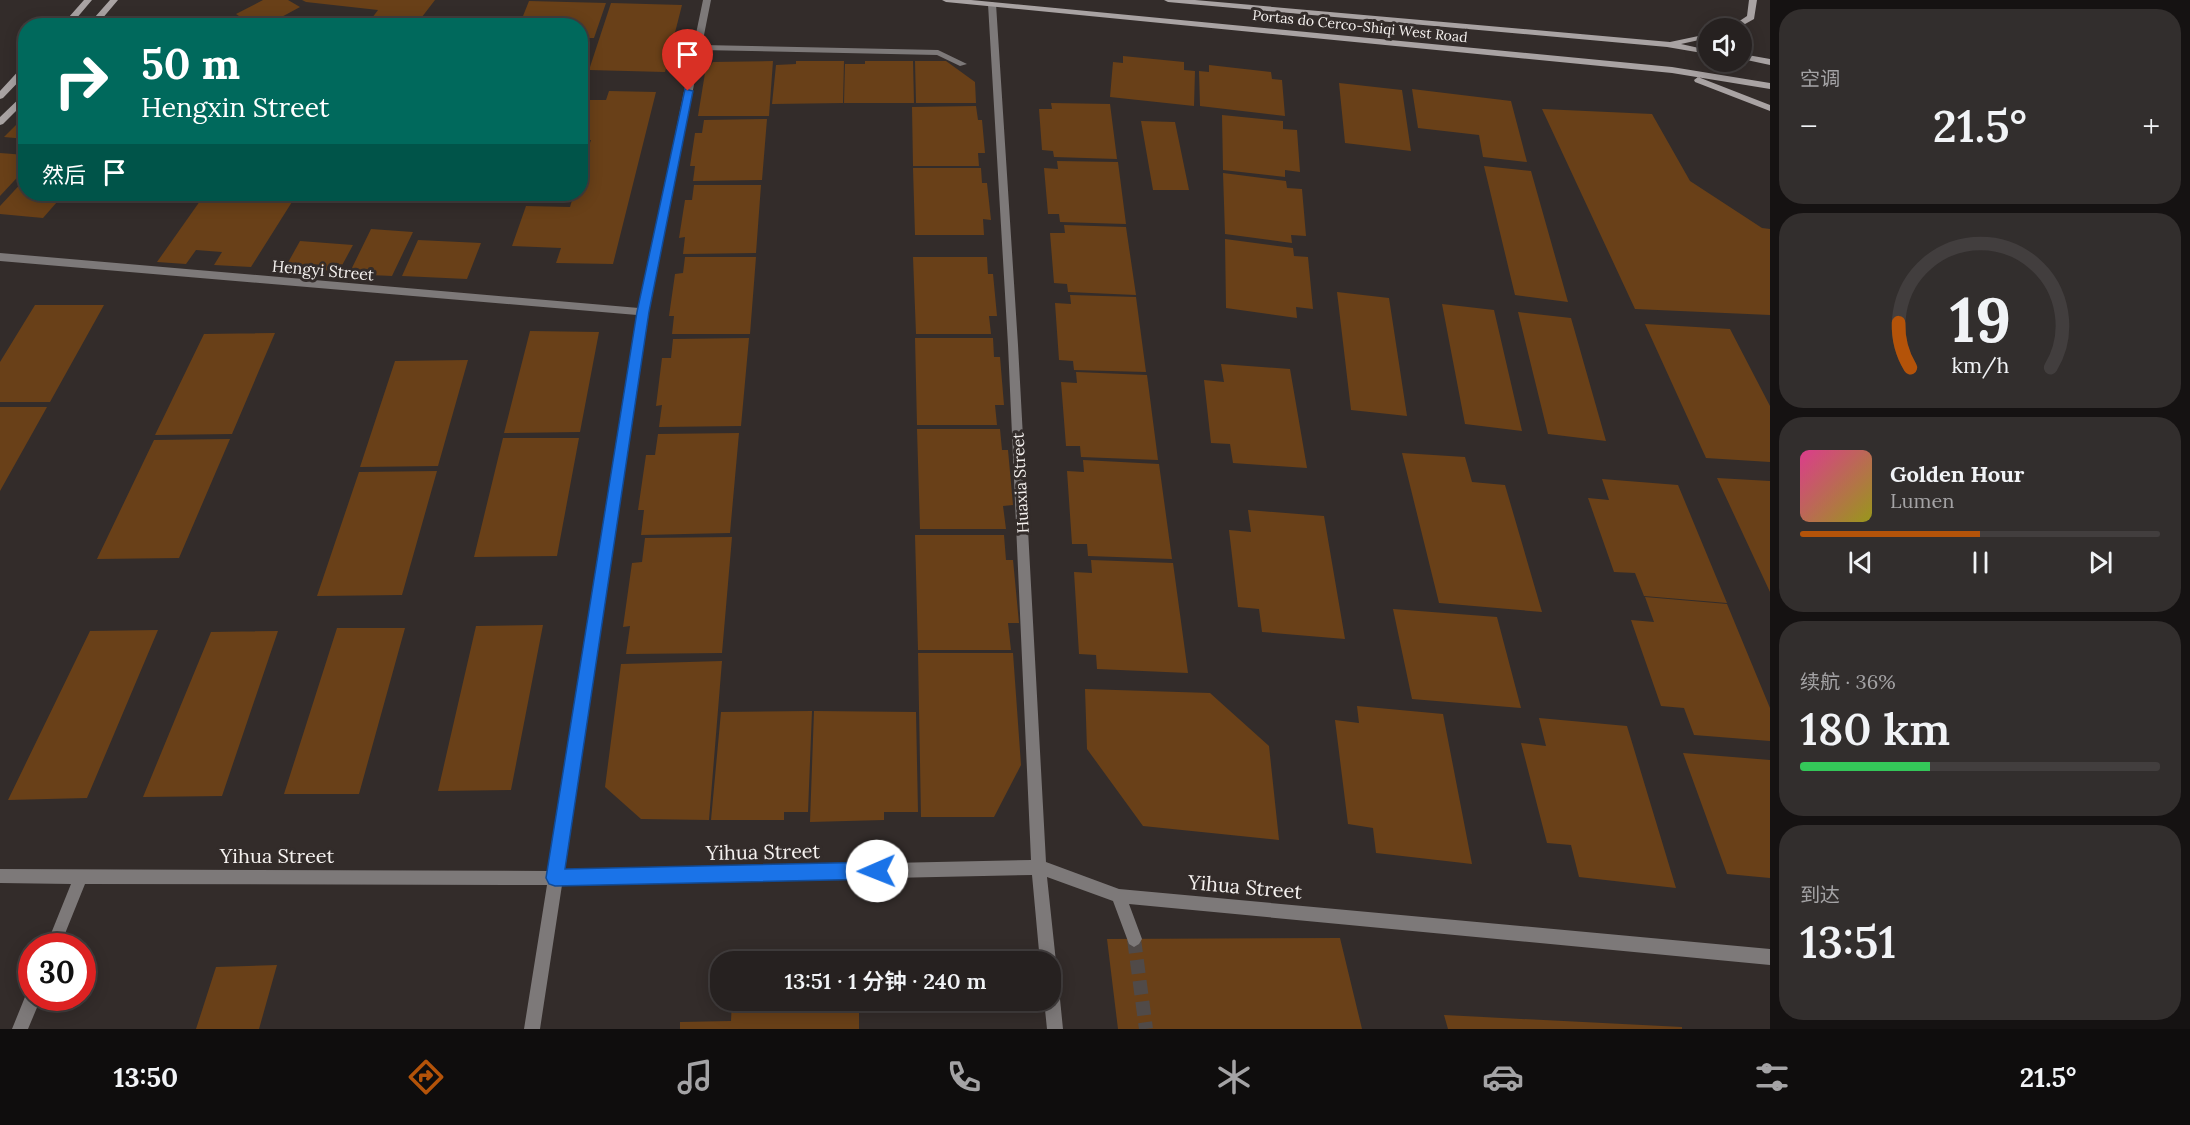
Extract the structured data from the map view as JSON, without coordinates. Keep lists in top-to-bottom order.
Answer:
{
  "streets": {
    "main road": ["Portas do Cerco-Shiqi West Road"],
    "street": ["Hengyi Street", "Huaxia Street", "Yihua Street"]
  },
  "crossings": [
    ["Portas do Cerco-Shiqi West Road", "Huaxia Street"],
    ["Huaxia Street", "Yihua Street"]
  ],
  "page": {
    "tile": [
      "空调",
      ["续航 · 36%", "180 km"],
      ["到达", "13:51"]
    ],
    "turn": ["50 m", "Hengxin Street"],
    "heat": ["−", "21.5°", "+"],
    "then": "然后",
    "song": ["Golden Hour", "Lumen"],
    "limit": "30",
    "trip": "13:51 · 1 分钟 · 240 m",
    "tabs": ["13:50", "21.5°"],
    "gauge": ["19", "km/h"]
  }
}
